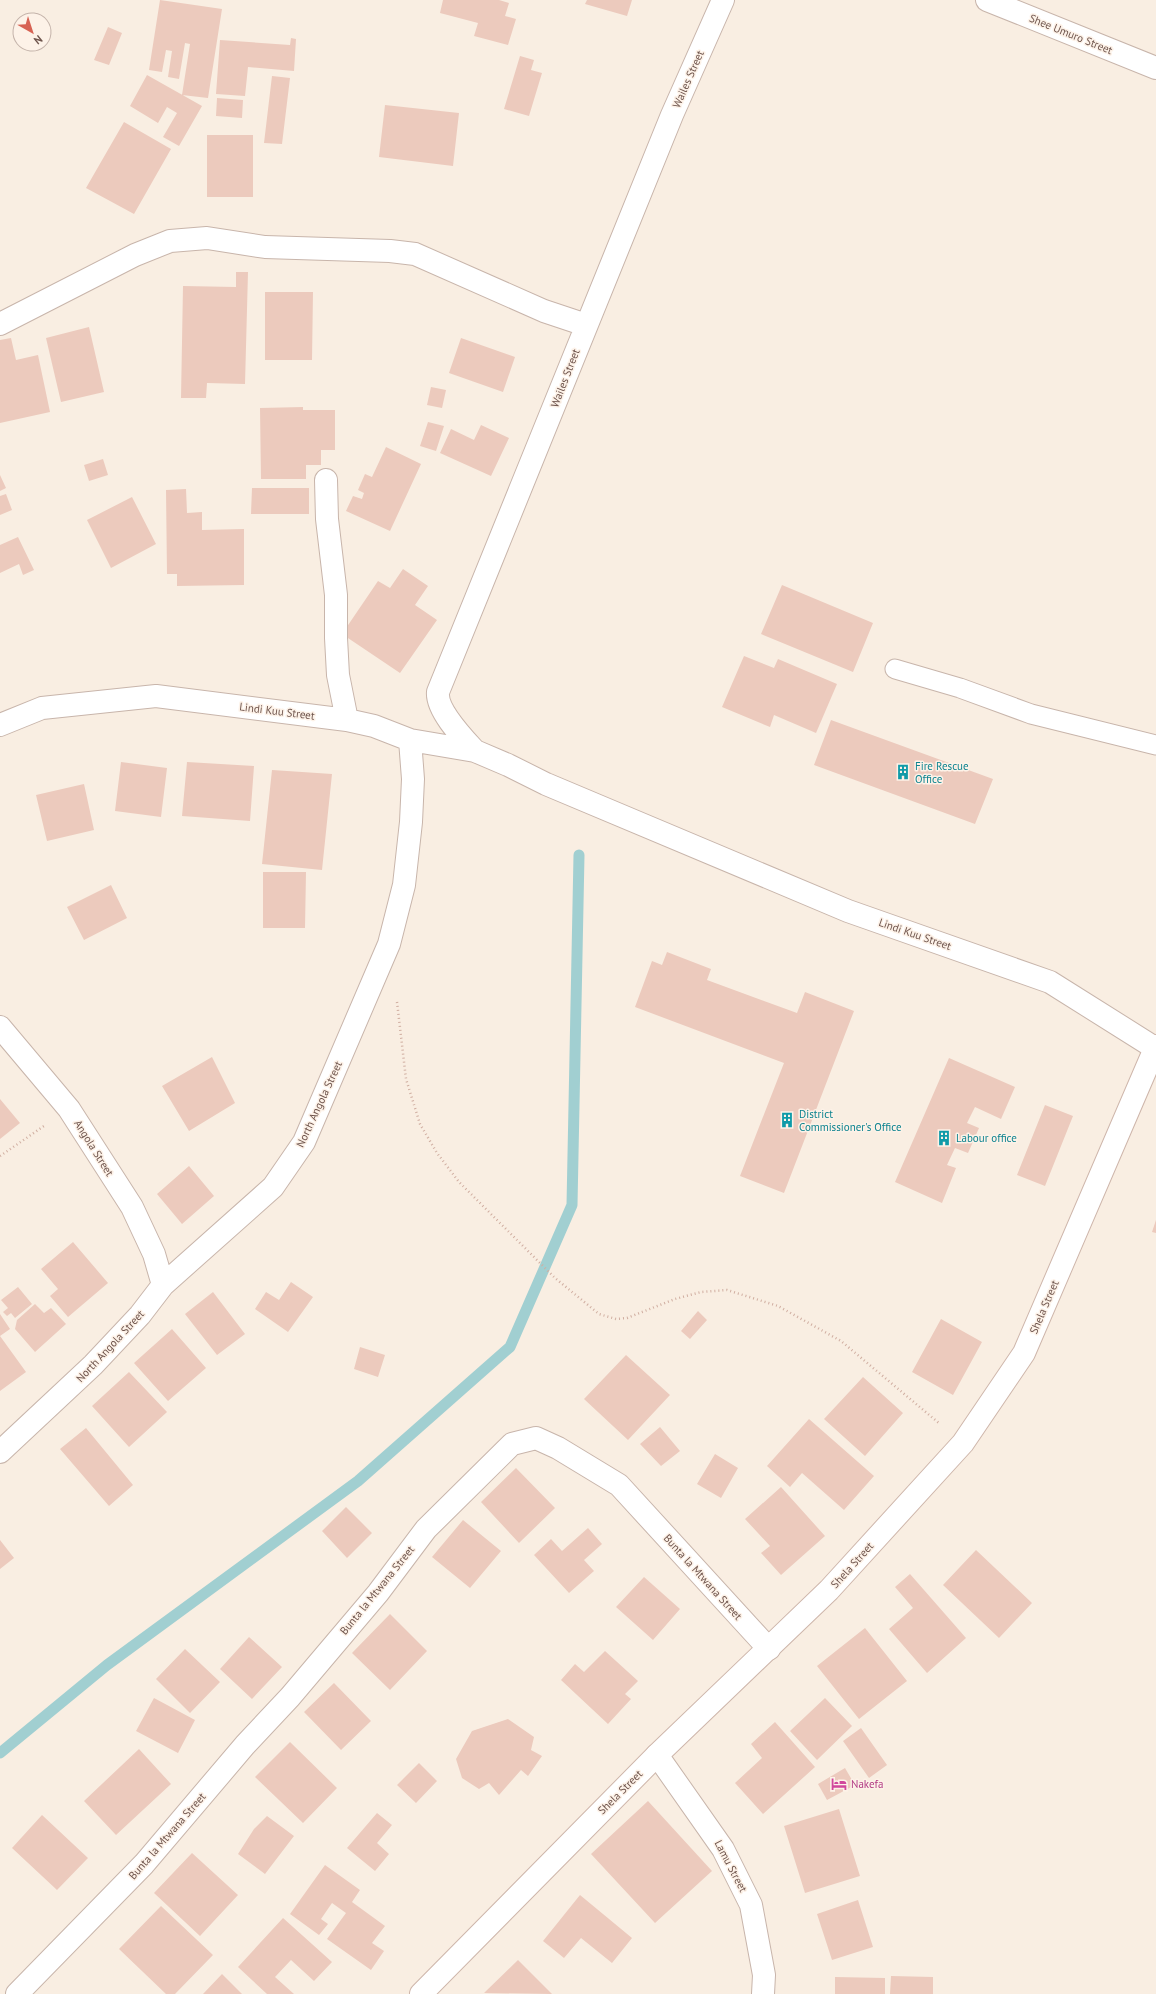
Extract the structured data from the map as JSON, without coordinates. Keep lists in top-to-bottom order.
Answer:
{
  "streets": {
    "street": [
      "Shee Umuro Street",
      "Wailes Street",
      "Lindi Kuu Street",
      "North Angola Street",
      "Angola Street",
      "Shela Street",
      "Bunta la Mtwana Street",
      "Lamu Street"
    ]
  },
  "crossings": [
    ["Wailes Street", "Lindi Kuu Street"],
    ["Lindi Kuu Street", "North Angola Street"],
    ["Lindi Kuu Street", "Shela Street"],
    ["North Angola Street", "Angola Street"],
    ["Shela Street", "Bunta la Mtwana Street"],
    ["Shela Street", "Lamu Street"]
  ],
  "places": {
    "building": ["Fire Rescue Office", "District Commissioner's Office", "Labour office"],
    "hotel": ["Nakefa"]
  },
  "north": "bottom right"
}
